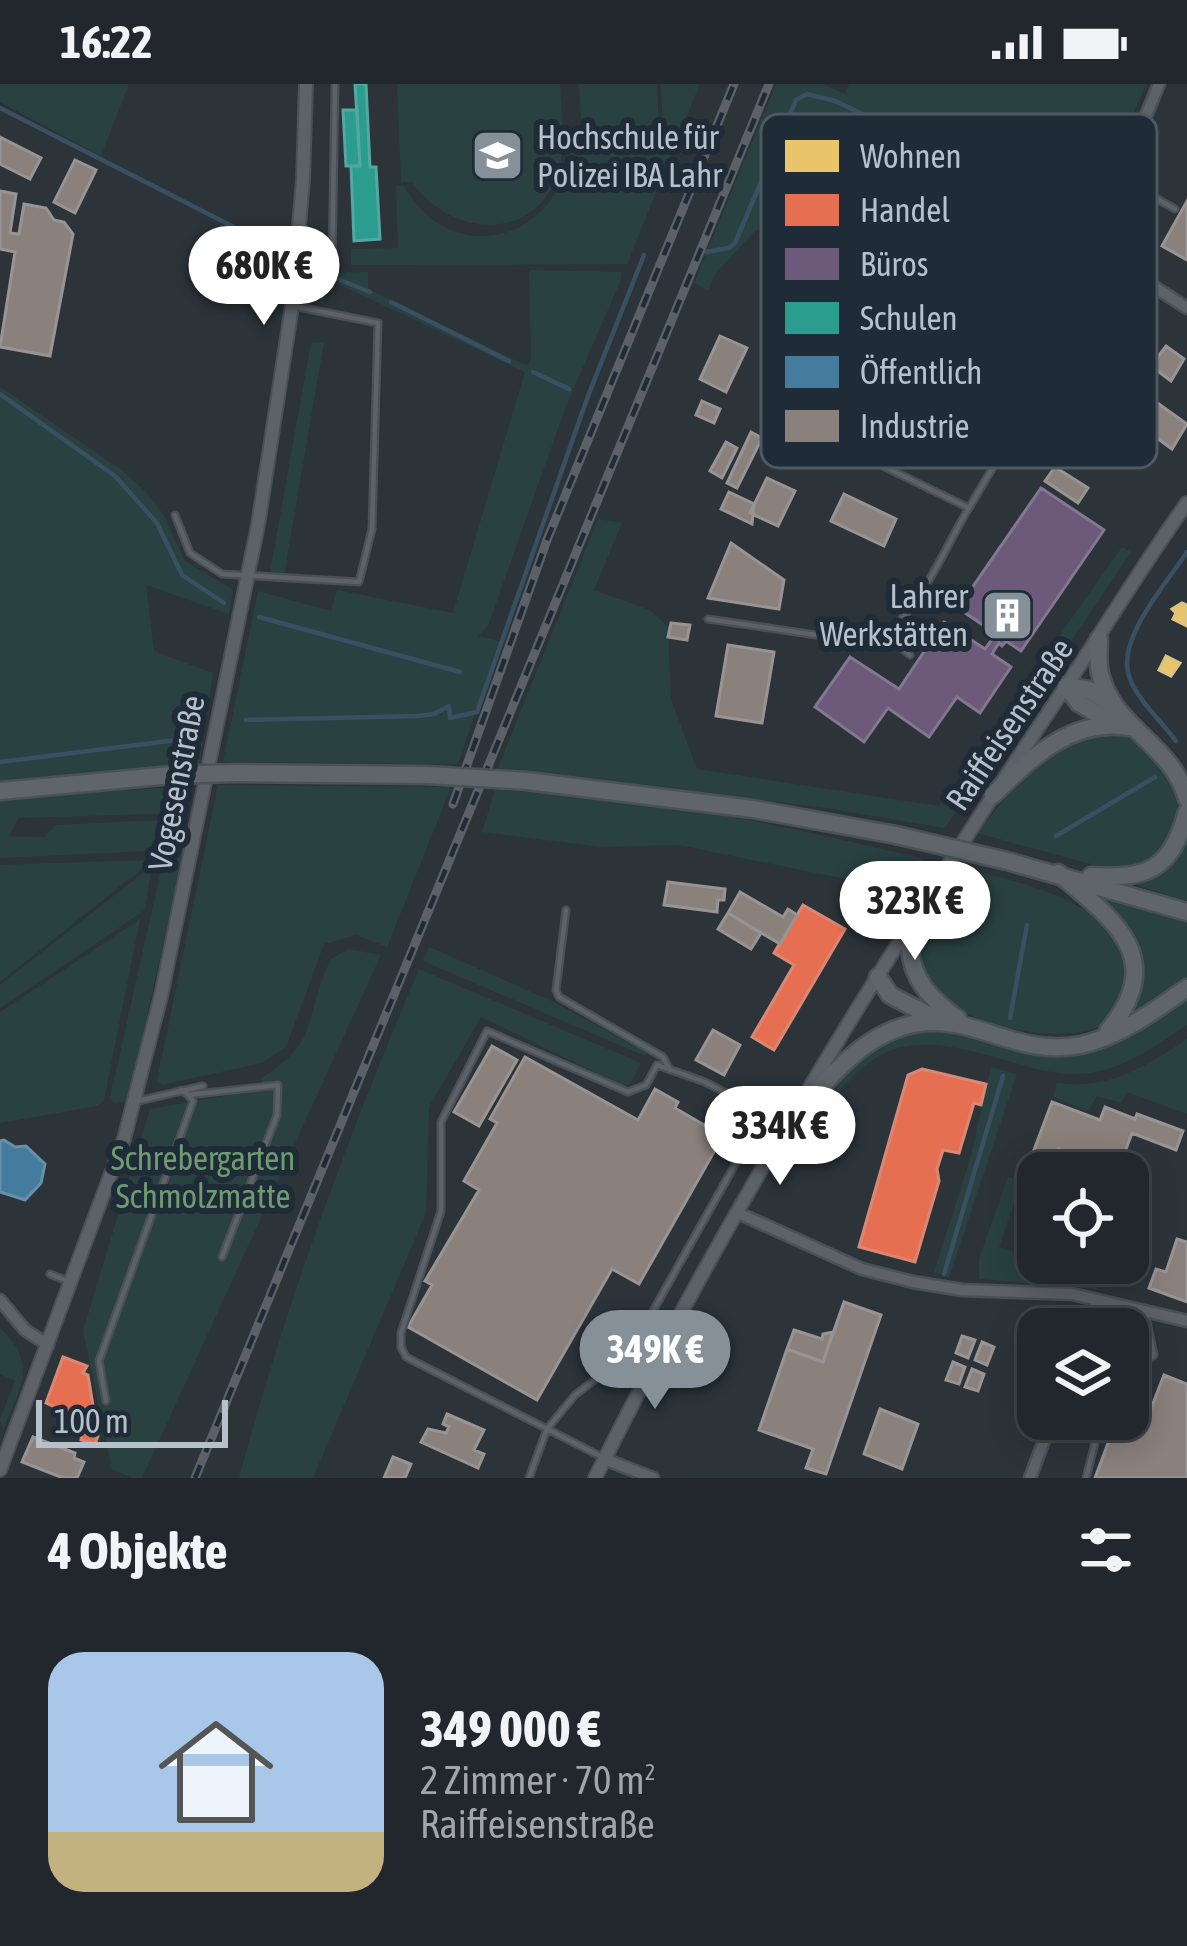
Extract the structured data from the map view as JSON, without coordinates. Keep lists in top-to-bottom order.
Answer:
{
  "streets": {
    "street": ["Raiffeisenstraße", "Vogesenstraße"]
  },
  "parks": ["Schrebergarten Schmolzmatte"],
  "places": {
    "school or university": ["Hochschule für Polizei IBA Lahr"],
    "building": ["Lahrer Werkstätten"]
  },
  "legend": [
    "Wohnen",
    "Handel",
    "Büros",
    "Schulen",
    "Öffentlich",
    "Industrie"
  ],
  "scale_bar": "100 m",
  "page": {
    "status": "16:22",
    "price": [
      "680K €",
      "323K €",
      "334K €",
      "349K €"
    ],
    "scale": "100 m",
    "heading": "4 Objekte",
    "list": [
      {
        "name": "349 000 €",
        "note": "2 Zimmer · 70 m² · Raiffeisenstraße"
      }
    ]
  }
}
